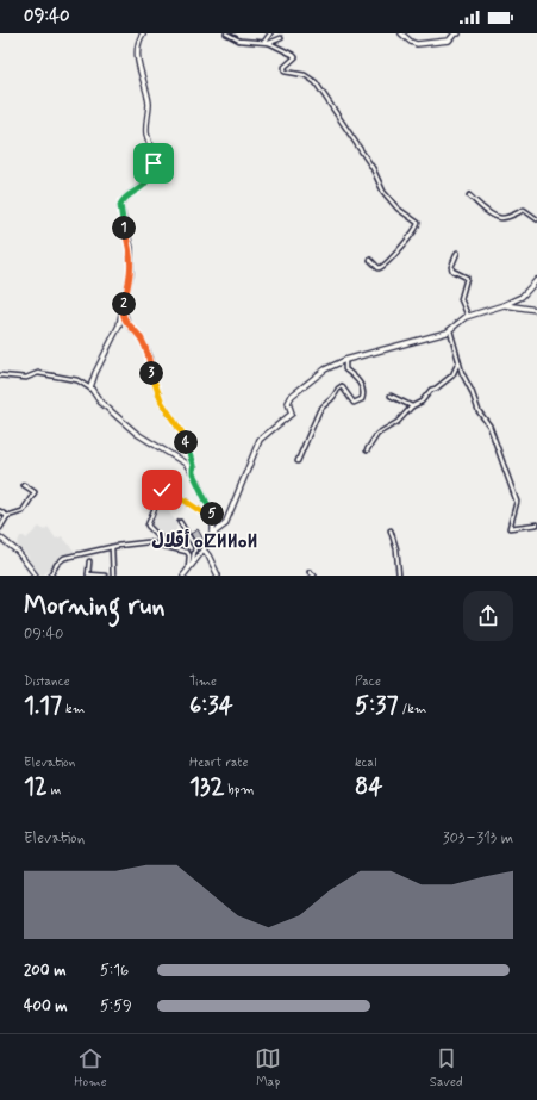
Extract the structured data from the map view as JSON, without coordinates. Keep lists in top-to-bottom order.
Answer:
{
  "districts": ["أقلال ⴰⵇⵍⵍⴰⵍ"],
  "page": {
    "status": "09:40",
    "pins": [
      "1",
      "2",
      "3",
      "4",
      "5"
    ],
    "heading": ["Morning run", "09:40"],
    "stats": [
      ["Distance", "1.17 km"],
      ["Time", "6:34"],
      ["Pace", "5:37 /km"],
      ["Elevation", "12 m"],
      ["Heart rate", "132 bpm"],
      ["kcal", "84"]
    ],
    "chart": ["Elevation", "303–313 m"],
    "list": [
      {
        "name": "200 m",
        "note": "5:16"
      },
      {
        "name": "400 m",
        "note": "5:59"
      }
    ],
    "tabs": ["Home", "Map", "Saved"]
  }
}
